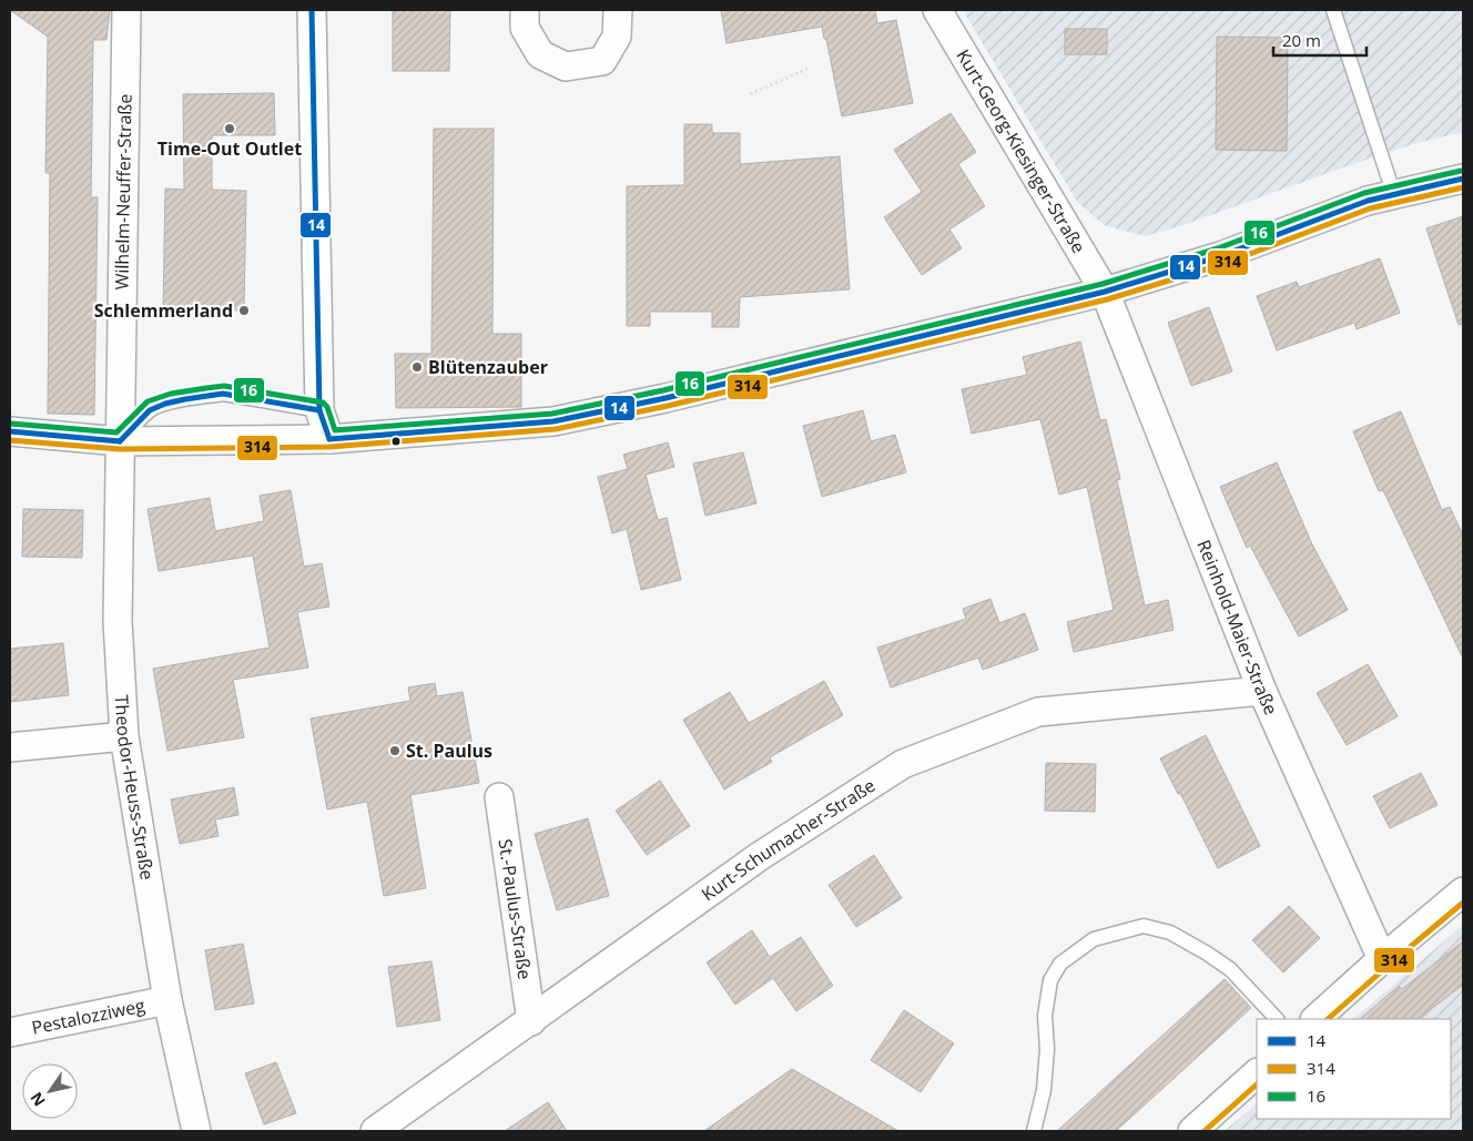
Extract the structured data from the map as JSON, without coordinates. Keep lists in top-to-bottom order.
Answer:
{
  "streets": {
    "street": [
      "Kurt-Georg-Kiesinger-Straße",
      "Wilhelm-Neuffer-Straße",
      "Reinhold-Maier-Straße",
      "Theodor-Heuss-Straße",
      "Kurt-Schumacher-Straße",
      "St.-Paulus-Straße",
      "Pestalozziweg"
    ]
  },
  "crossings": [
    ["Kurt-Georg-Kiesinger-Straße", "Reinhold-Maier-Straße"],
    ["Wilhelm-Neuffer-Straße", "Theodor-Heuss-Straße"],
    ["Reinhold-Maier-Straße", "Kurt-Schumacher-Straße"],
    ["Theodor-Heuss-Straße", "Pestalozziweg"],
    ["Kurt-Schumacher-Straße", "St.-Paulus-Straße"]
  ],
  "places": [
    "Time-Out Outlet",
    "Schlemmerland",
    "Blütenzauber",
    "St. Paulus"
  ],
  "lines": ["transit line 14", "transit line 16", "transit line 314"],
  "legend": ["14", "314", "16"],
  "scale_bar": "20 m",
  "north": "bottom left"
}
